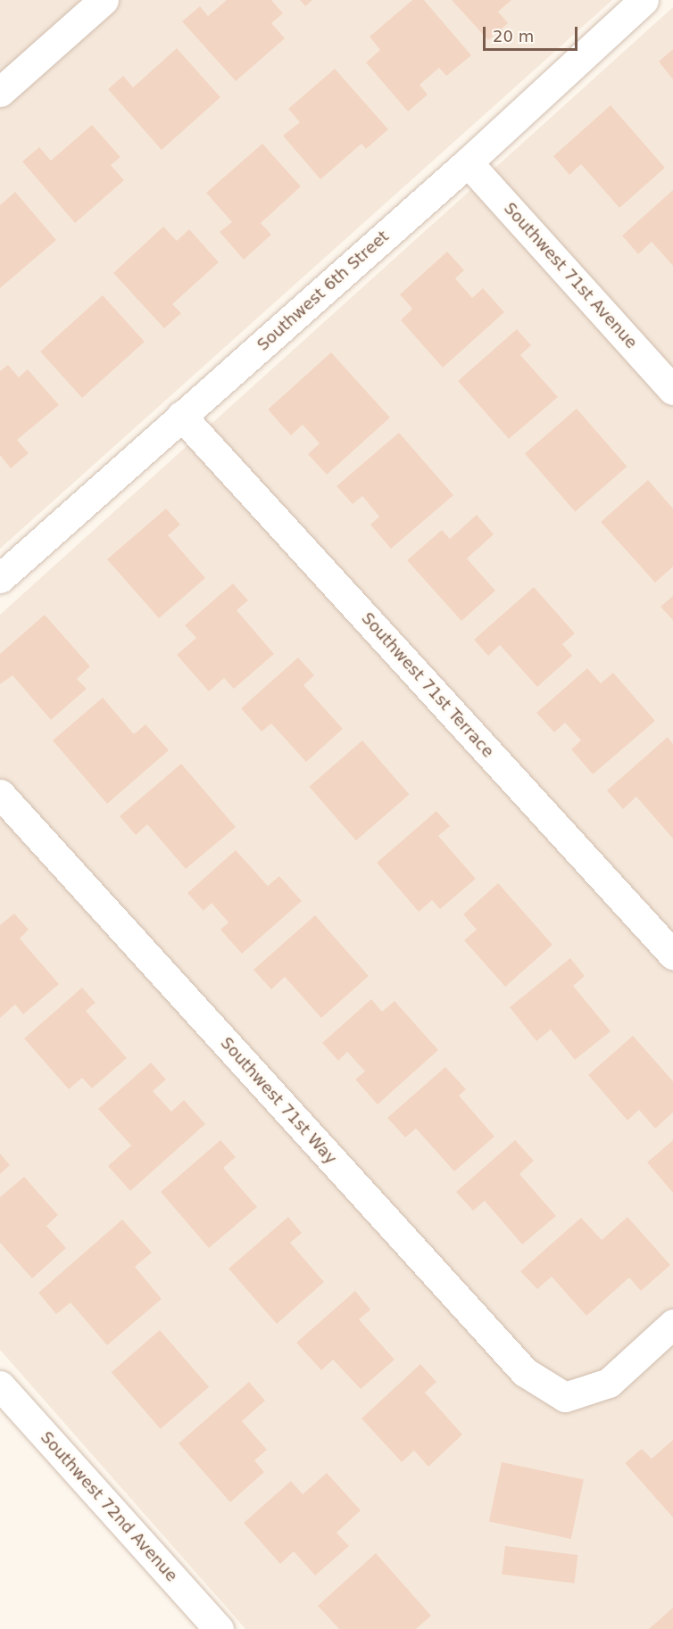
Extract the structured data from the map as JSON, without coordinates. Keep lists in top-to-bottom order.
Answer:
{
  "streets": {
    "street": [
      "Southwest 71st Avenue",
      "Southwest 6th Street",
      "Southwest 71st Terrace",
      "Southwest 71st Way",
      "Southwest 72nd Avenue"
    ]
  },
  "crossings": [
    ["Southwest 71st Avenue", "Southwest 6th Street"],
    ["Southwest 6th Street", "Southwest 71st Terrace"]
  ],
  "scale_bar": "20 m"
}
